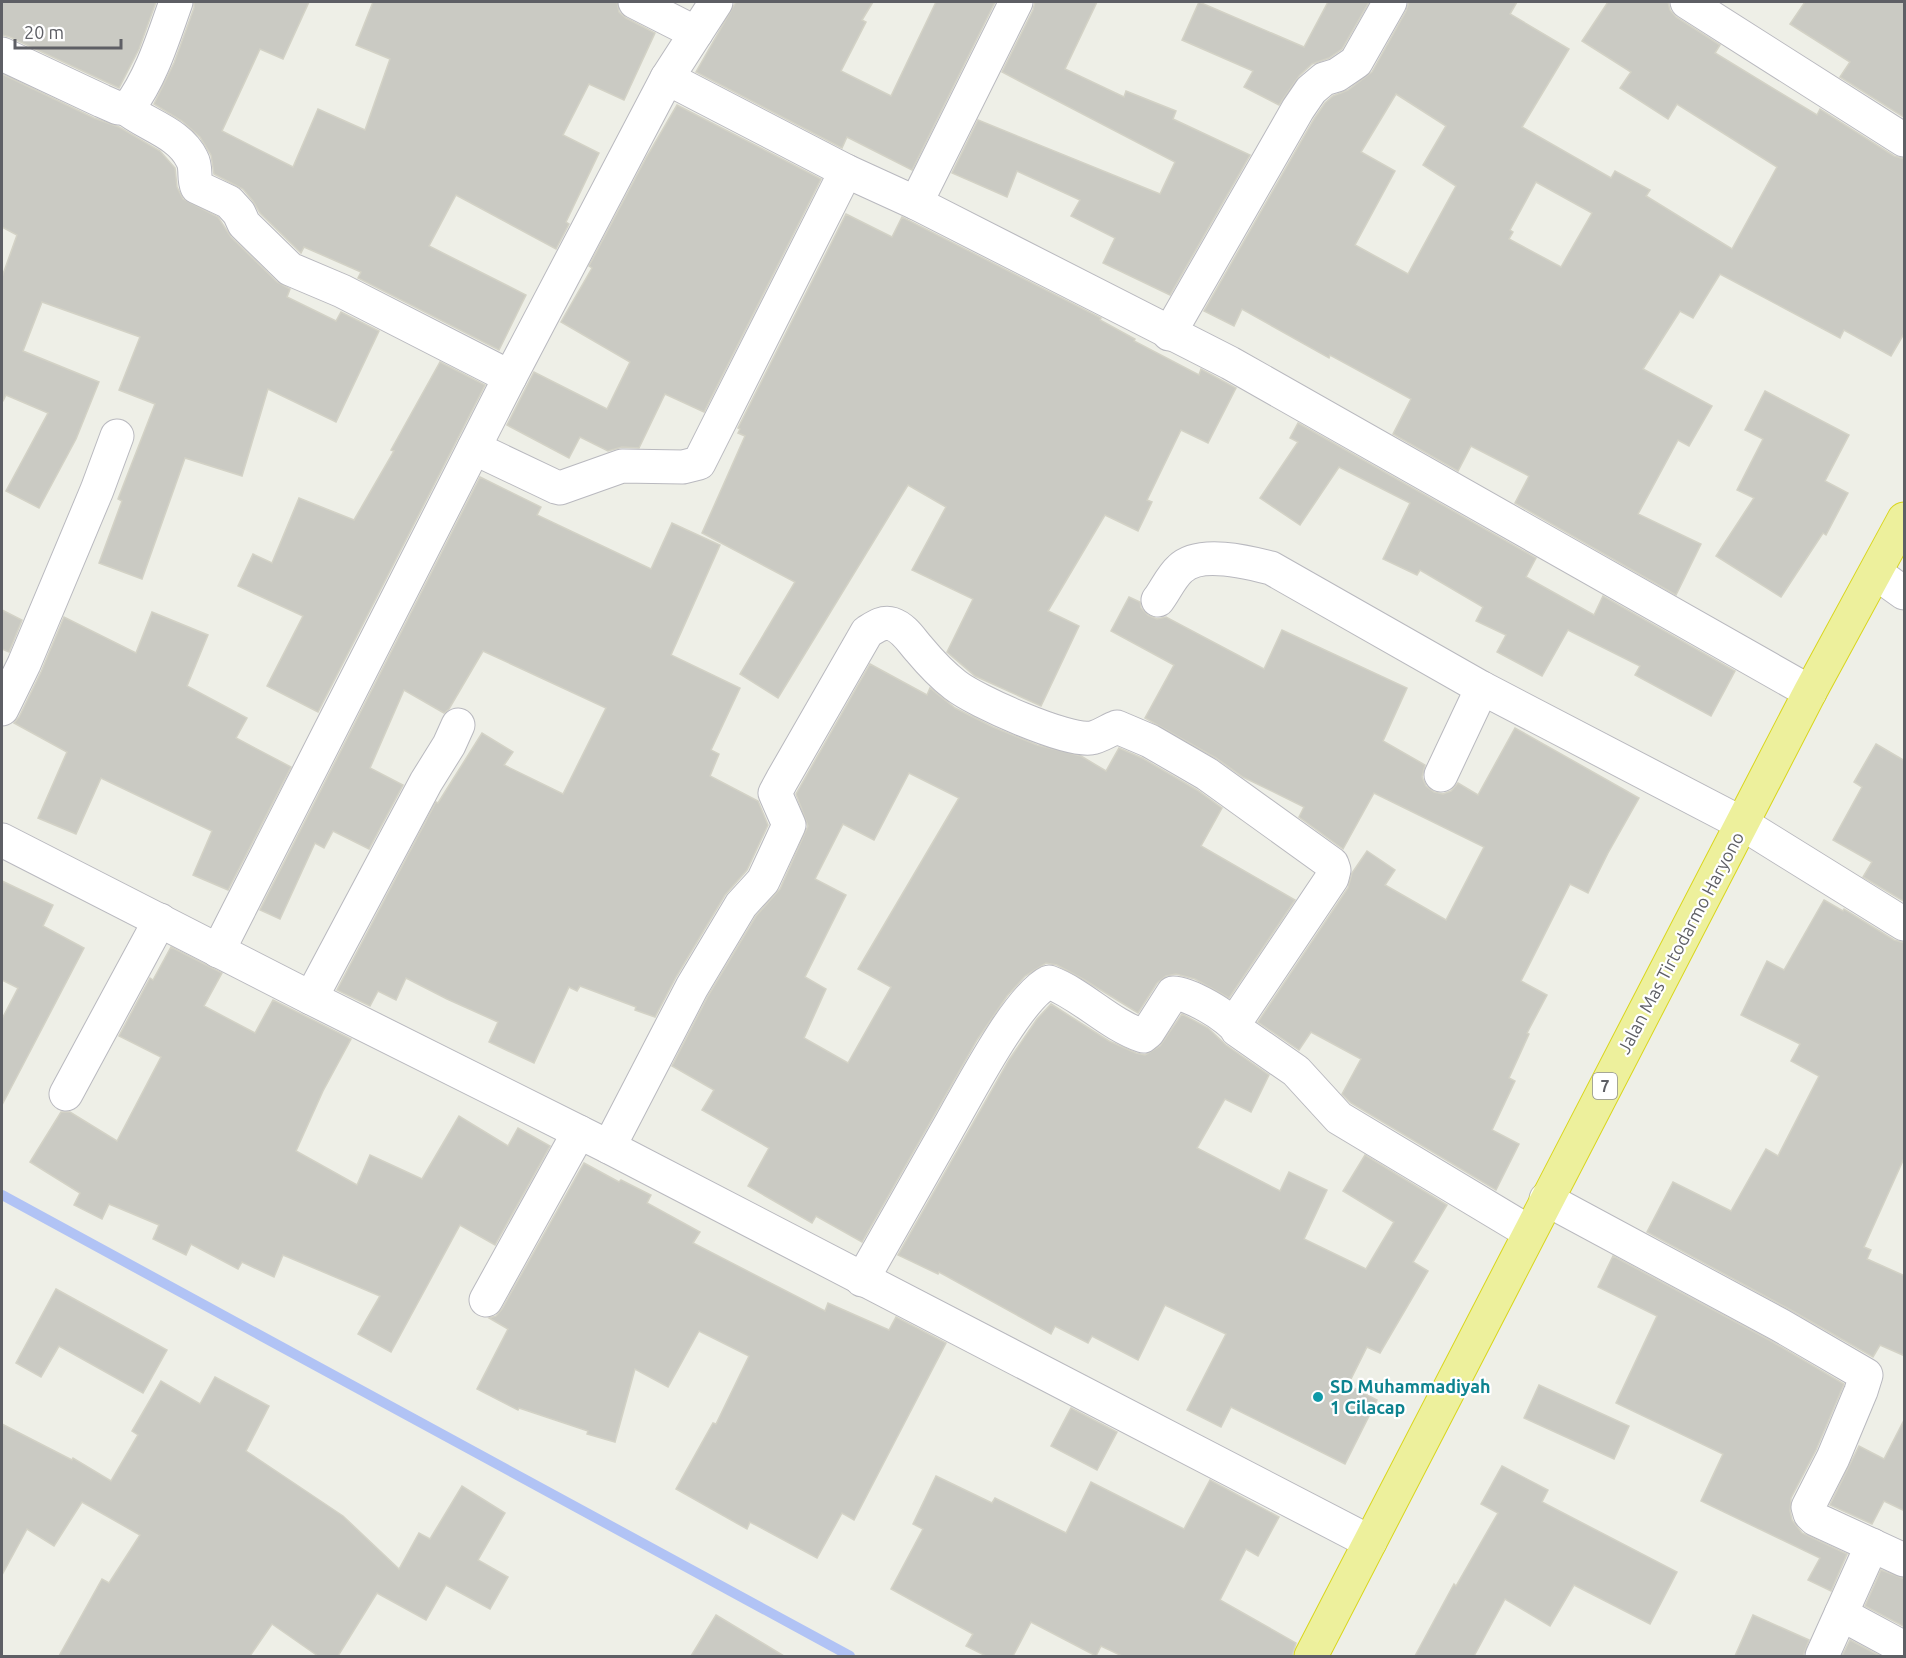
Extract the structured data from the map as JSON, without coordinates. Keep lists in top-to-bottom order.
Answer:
{
  "streets": {
    "highway": ["Jalan Mas Tirtodarmo Haryono", "7"]
  },
  "places": ["SD Muhammadiyah 1 Cilacap"],
  "scale_bar": "20 m"
}
